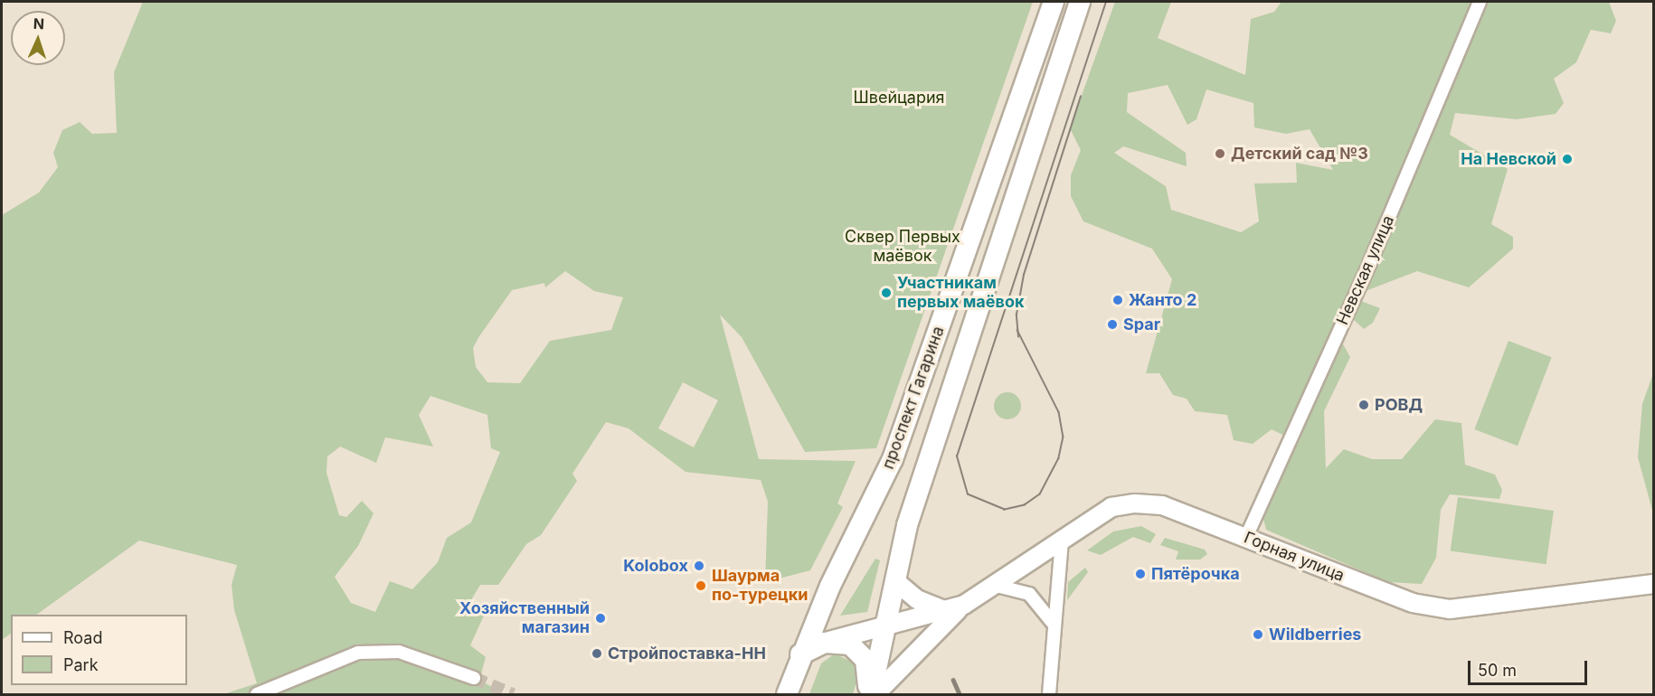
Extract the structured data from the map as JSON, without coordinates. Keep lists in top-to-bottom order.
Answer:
{
  "streets": {
    "main road": ["проспект Гагарина", "Горная улица"],
    "street": ["Невская улица"]
  },
  "crossings": [
    ["Невская улица", "Горная улица"],
    ["проспект Гагарина", "Горная улица"]
  ],
  "parks": ["Швейцария", "Сквер Первых маёвок"],
  "places": [
    "Детский сад №3",
    "На Невской",
    "Участникам первых маёвок",
    "Жанто 2",
    "Spar",
    "РОВД",
    "Kolobox",
    "Пятёрочка",
    "Шаурма по-турецки",
    "Хозяйственный магазин",
    "Wildberries",
    "Стройпоставка-НН"
  ],
  "legend": ["Road", "Park"],
  "scale_bar": "50 m",
  "north": "top"
}
